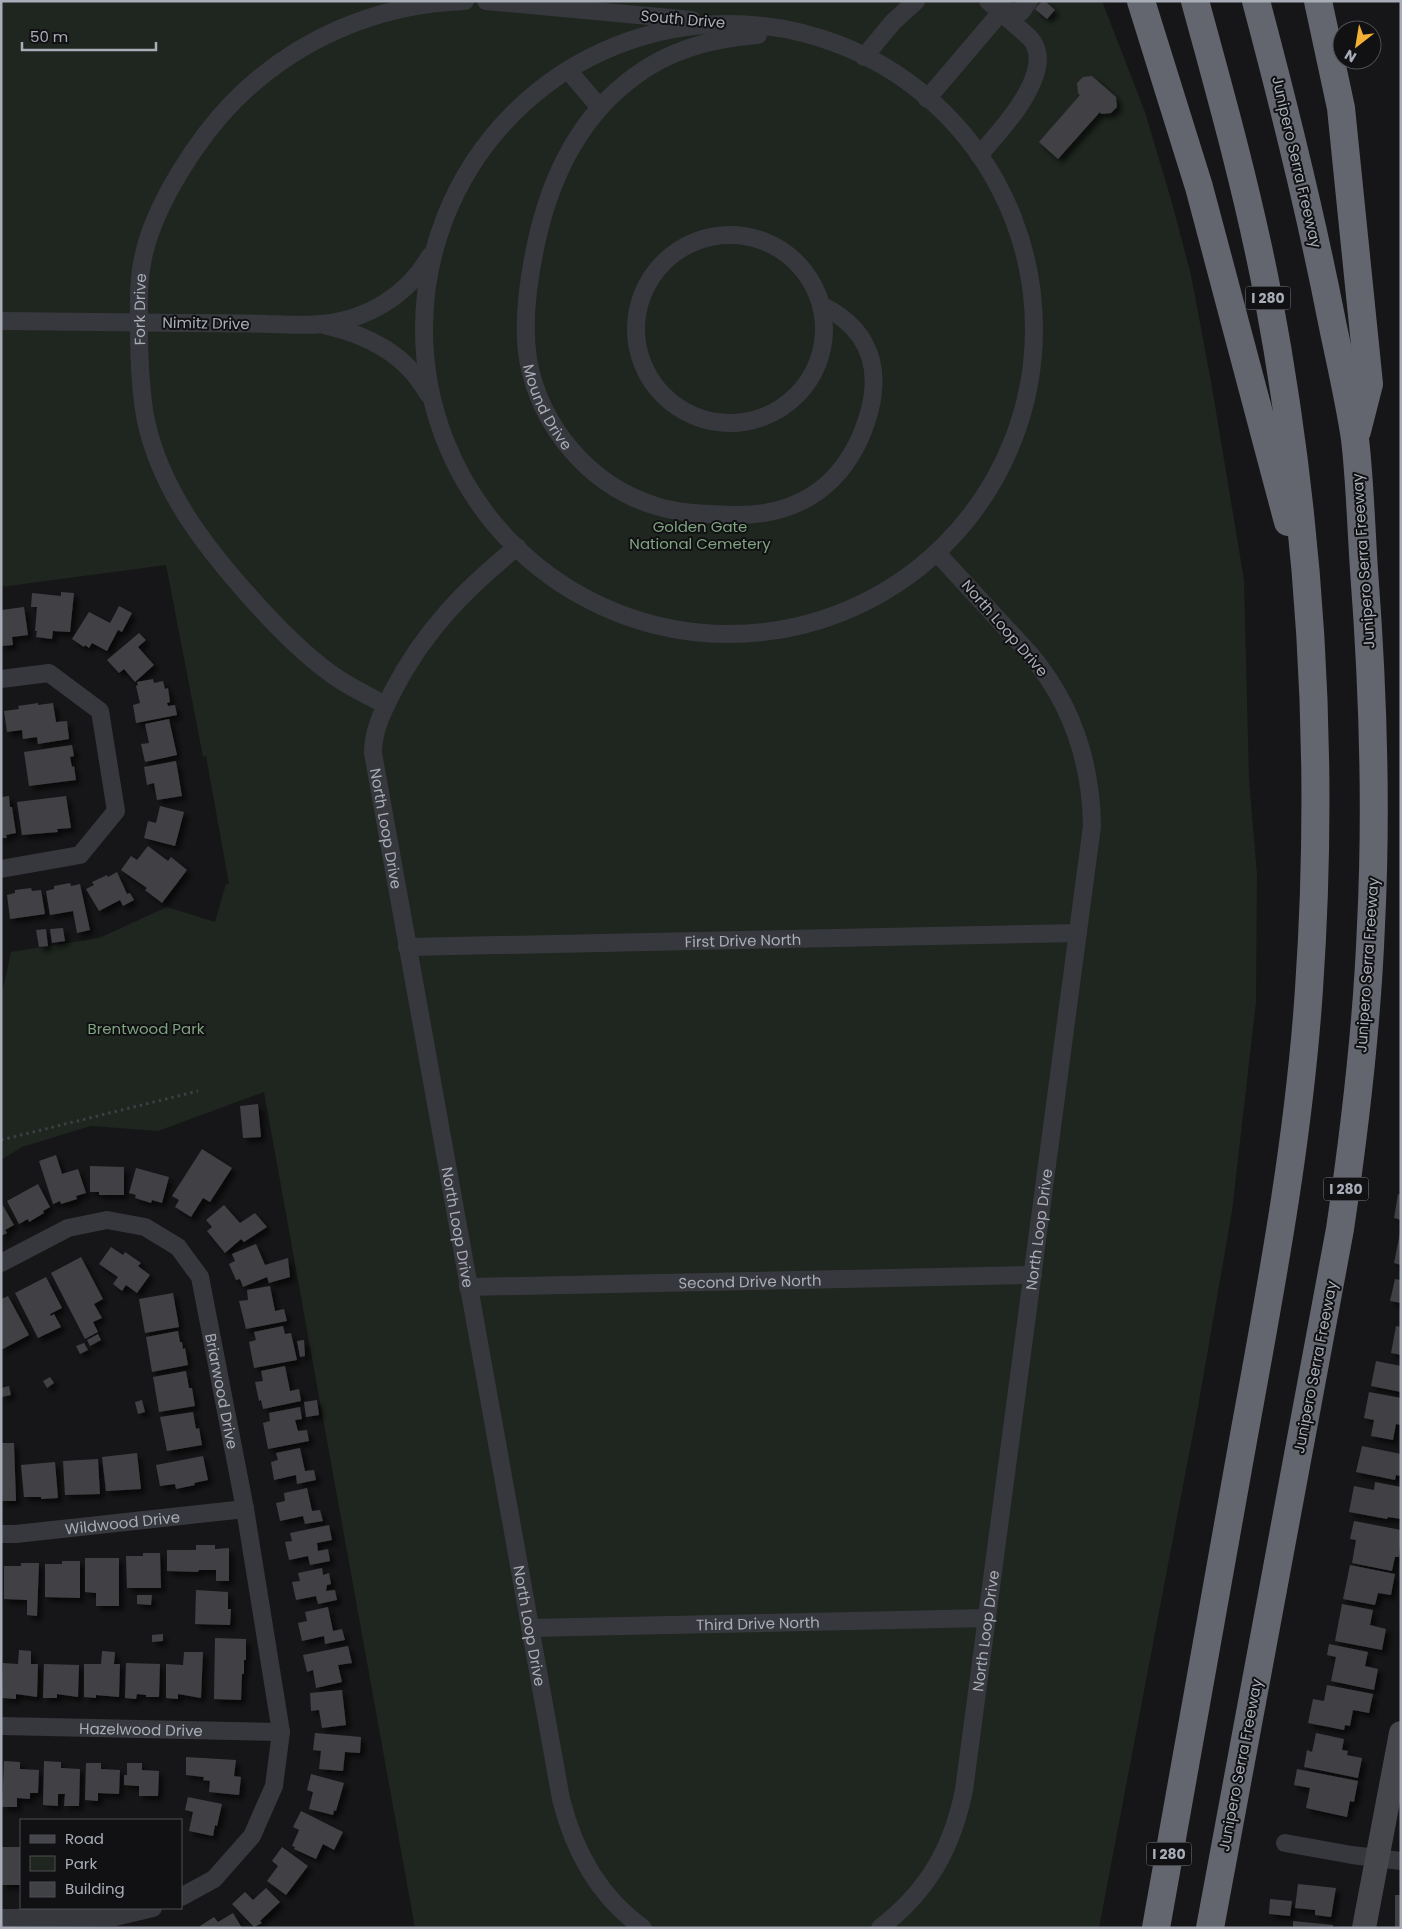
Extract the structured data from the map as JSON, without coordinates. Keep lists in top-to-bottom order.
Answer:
{
  "streets": {
    "highway": ["Junipero Serra Freeway", "I 280"],
    "street": [
      "South Drive",
      "Fork Drive",
      "Nimitz Drive",
      "Mound Drive",
      "North Loop Drive",
      "First Drive North",
      "Second Drive North",
      "Briarwood Drive",
      "Wildwood Drive",
      "Third Drive North",
      "Hazelwood Drive"
    ]
  },
  "crossings": [
    ["Fork Drive", "North Loop Drive"],
    ["North Loop Drive", "First Drive North"],
    ["North Loop Drive", "Second Drive North"],
    ["North Loop Drive", "Third Drive North"],
    ["Briarwood Drive", "Wildwood Drive"],
    ["Briarwood Drive", "Hazelwood Drive"]
  ],
  "parks": ["Golden Gate National Cemetery", "Brentwood Park"],
  "legend": ["Road", "Park", "Building"],
  "scale_bar": "50 m",
  "north": "bottom left"
}
